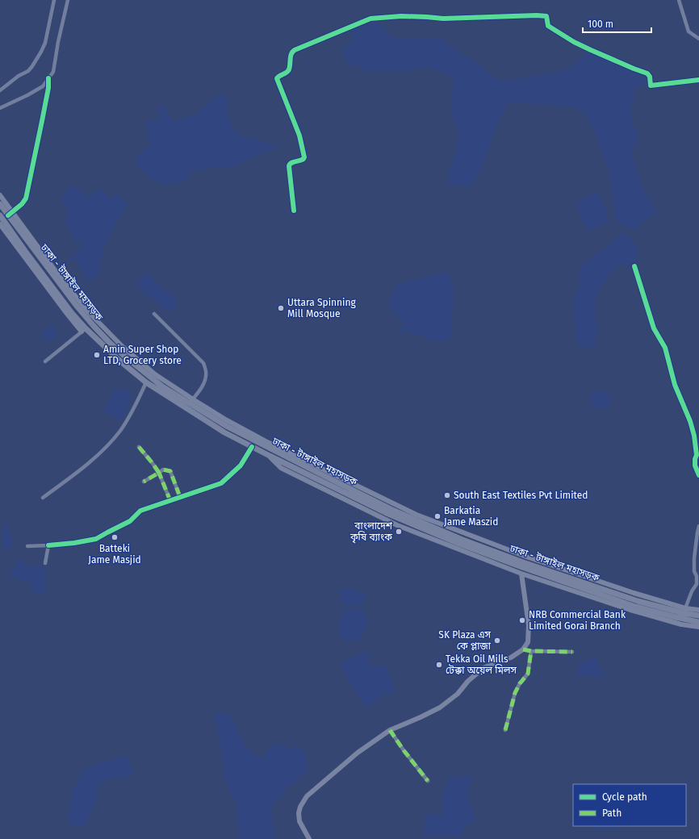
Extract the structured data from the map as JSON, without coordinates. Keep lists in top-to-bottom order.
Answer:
{
  "streets": {
    "highway": ["ঢাকা - টাঙ্গাইল মহাসড়ক"]
  },
  "places": [
    "Uttara Spinning Mill Mosque",
    "Amin Super Shop LTD, Grocery store",
    "South East Textiles Pvt Limited",
    "Barkatia Jame Maszid",
    "বাংলাদেশ কৃষি ব্যাংক",
    "Batteki Jame Masjid",
    "NRB Commercial Bank Limited Gorai Branch",
    "SK Plaza এস কে প্লাজা",
    "Tekka Oil Mills টেক্কা অয়েল মিলস"
  ],
  "legend": ["Cycle path", "Path"],
  "scale_bar": "100 m"
}
